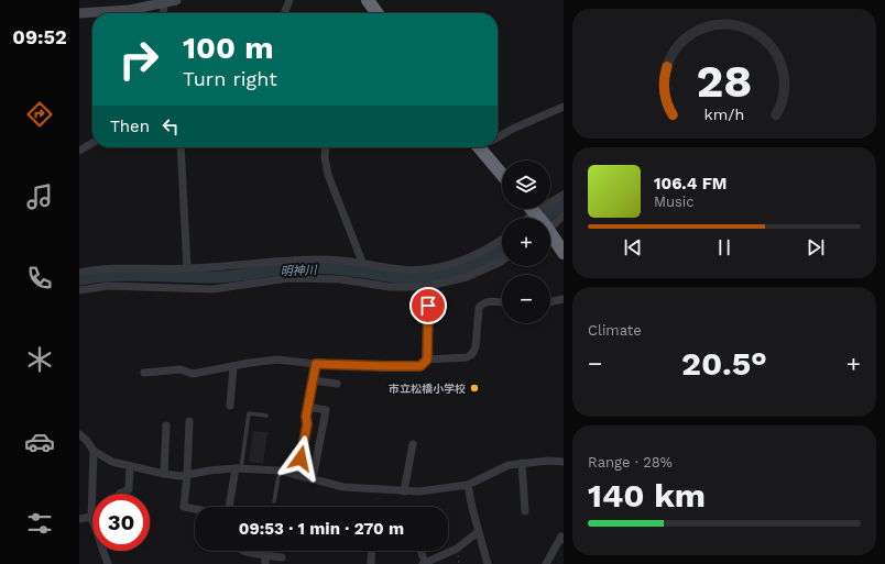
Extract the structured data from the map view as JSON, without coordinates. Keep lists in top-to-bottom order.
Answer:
{
  "water": ["明神川"],
  "places": ["市立松橋小学校"],
  "page": {
    "tabs": "09:52",
    "turn": ["100 m", "Turn right"],
    "then": "Then",
    "map_buttons": ["+", "−"],
    "song": ["106.4 FM", "Music"],
    "tile": [
      "Climate",
      ["Range · 28%", "140 km"]
    ],
    "heat": ["−", "20.5°", "+"],
    "limit": "30",
    "trip": "09:53 · 1 min · 270 m",
    "gauge": ["28", "km/h"]
  }
}
